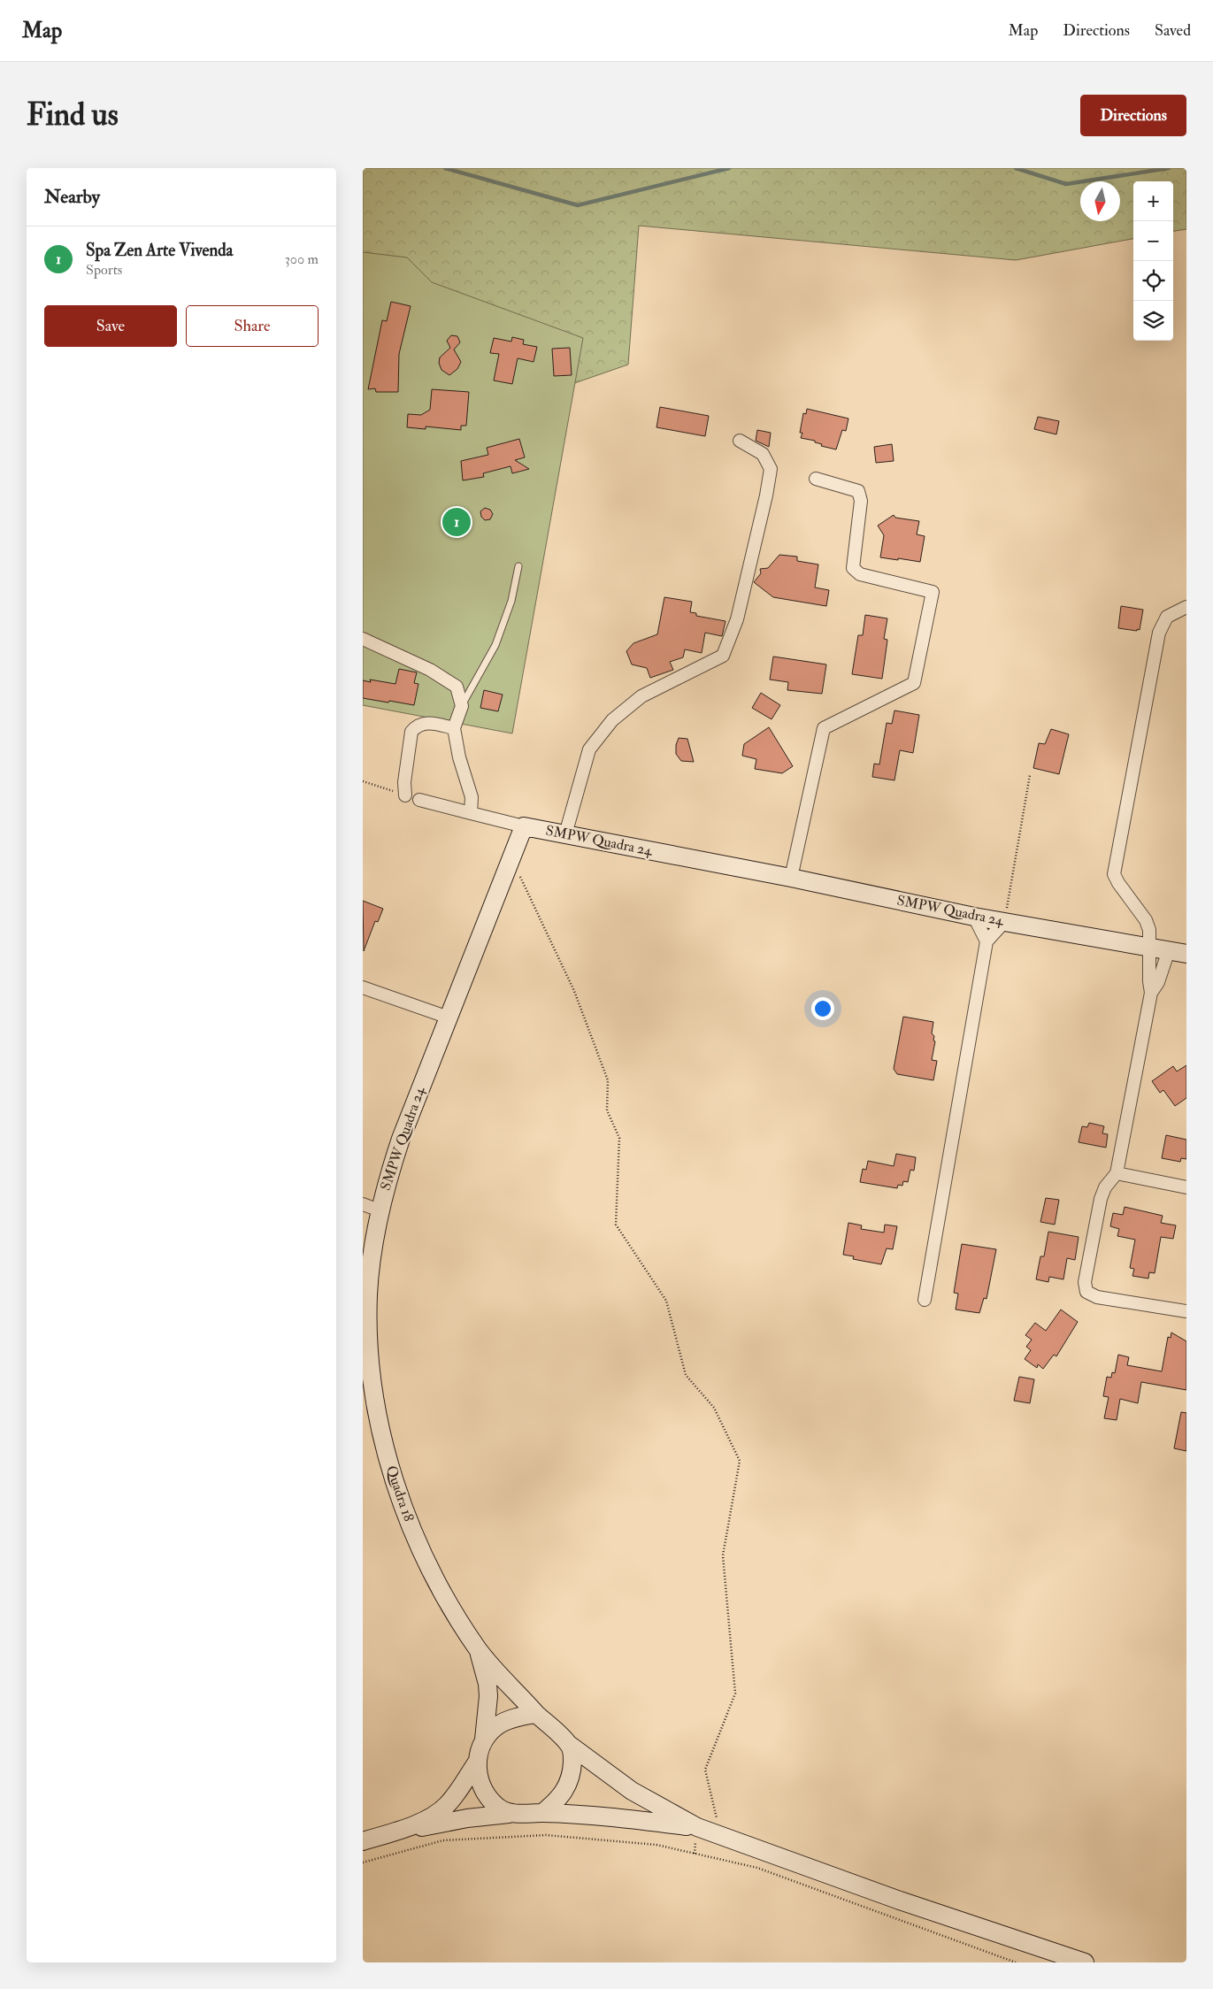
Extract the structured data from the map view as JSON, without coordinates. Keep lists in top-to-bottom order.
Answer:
{
  "streets": {
    "street": ["SMPW Quadra 24", "Quadra 18"]
  },
  "crossings": [
    ["SMPW Quadra 24", "Quadra 18"]
  ],
  "north": "bottom",
  "page": {
    "header": "Map",
    "nav": ["Map", "Directions", "Saved"],
    "buttons": [
      "Directions",
      ["Save", "Share"]
    ],
    "title": "Find us",
    "heading": "Nearby",
    "map_buttons": ["+", "−"],
    "list": [
      {
        "mark": "1",
        "name": "Spa Zen Arte Vivenda",
        "note": "Sports",
        "value": "300 m"
      }
    ],
    "pins": "1"
  }
}
